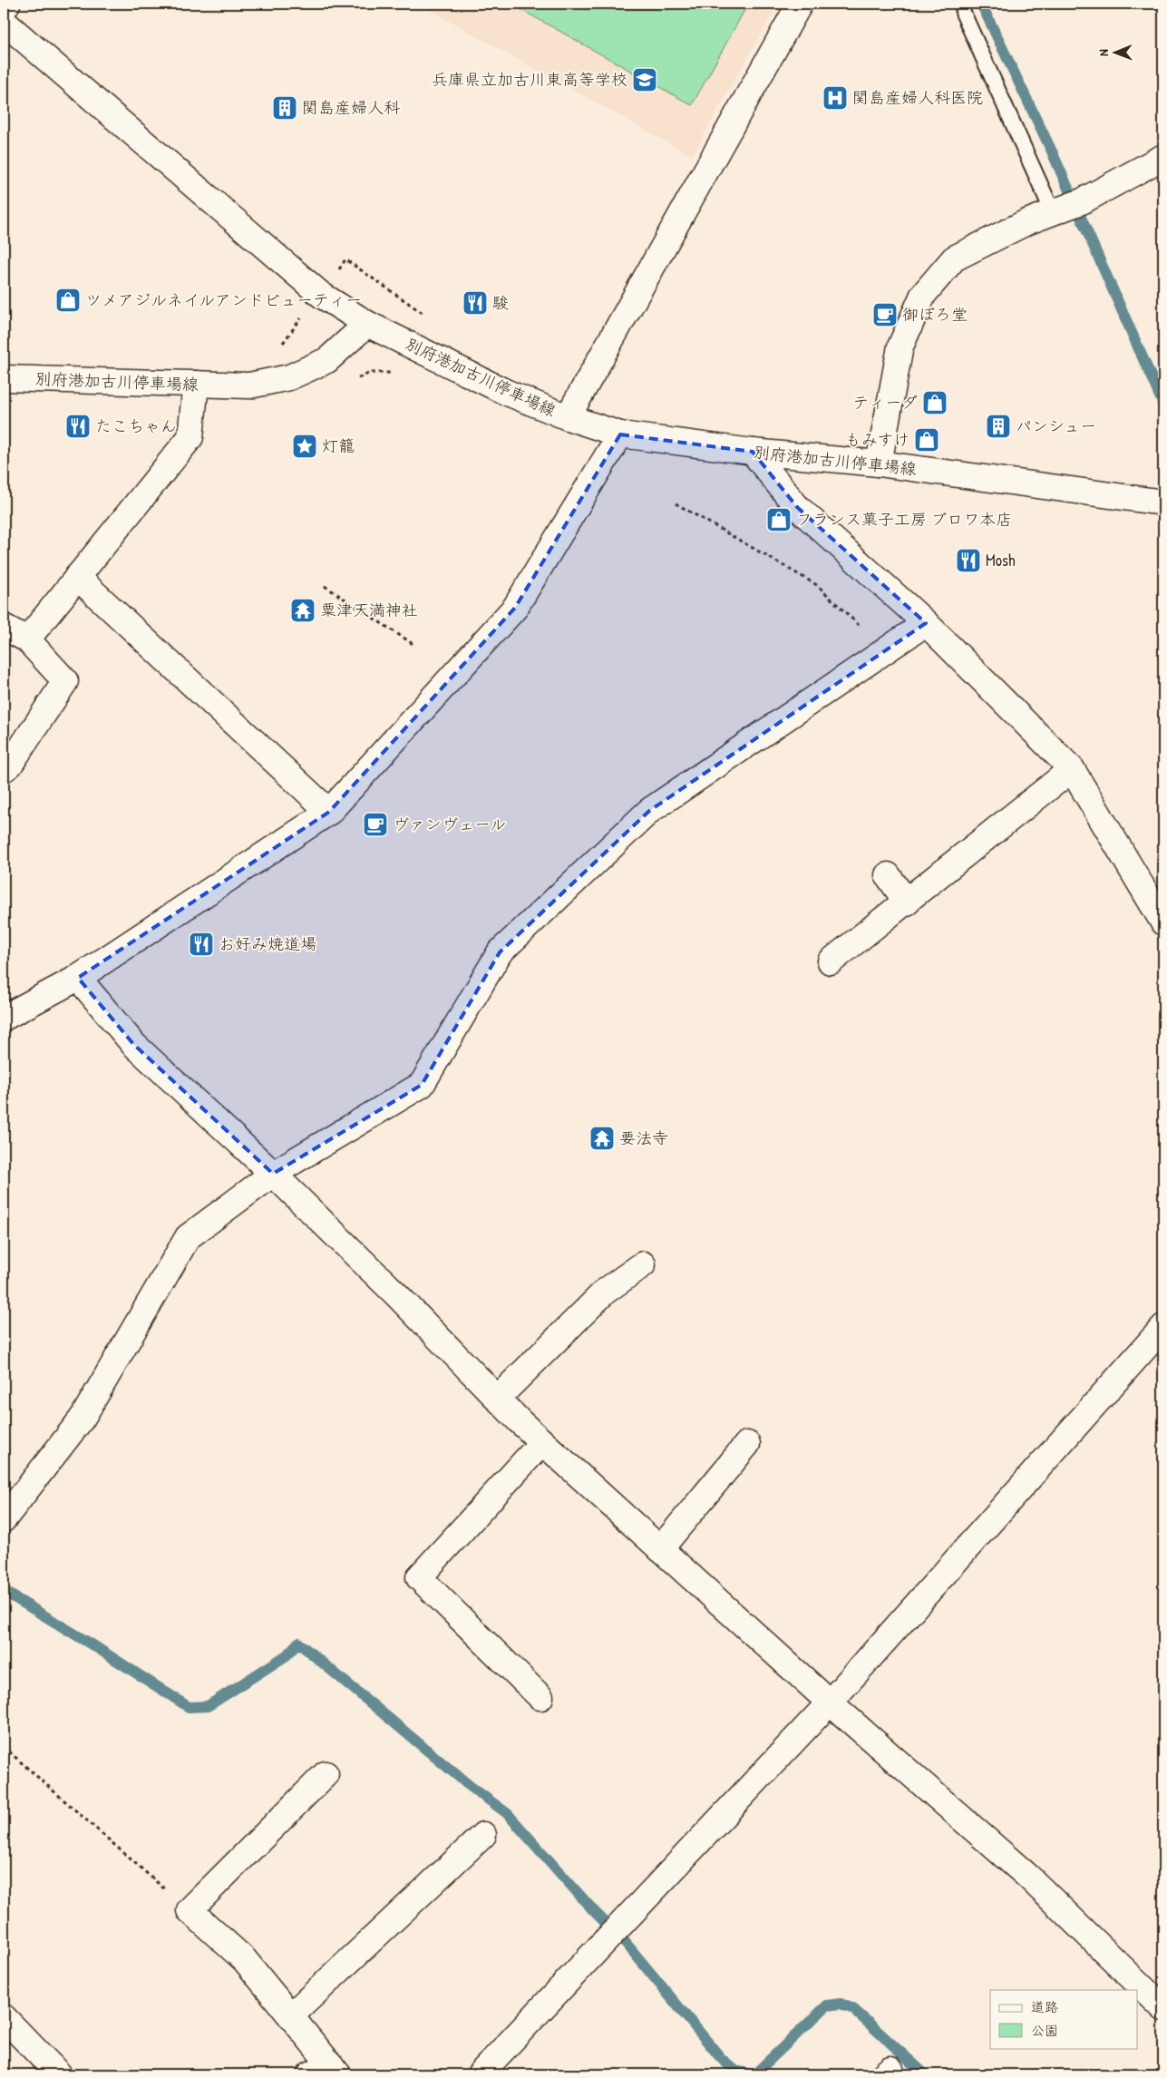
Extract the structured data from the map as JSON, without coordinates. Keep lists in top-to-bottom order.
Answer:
{
  "streets": {
    "street": ["別府港加古川停車場線"]
  },
  "places": {
    "school or university": ["兵庫県立加古川東高等学校"],
    "hospital": ["関島産婦人科医院"],
    "building": ["関島産婦人科", "パンシュー"],
    "shop": [
      "ツメアジルネイルアンドビューティー",
      "ティーダ",
      "もみすけ",
      "フランス菓子工房 ブロワ本店"
    ],
    "restaurant": [
      "駿",
      "たこちゃん",
      "Mosh",
      "お好み焼道場"
    ],
    "cafe": ["御ぼろ堂", "ヴァンヴェール"],
    "place": ["灯籠"],
    "temple": ["粟津天満神社", "要法寺"]
  },
  "legend": ["道路", "公園"],
  "north": "left"
}
